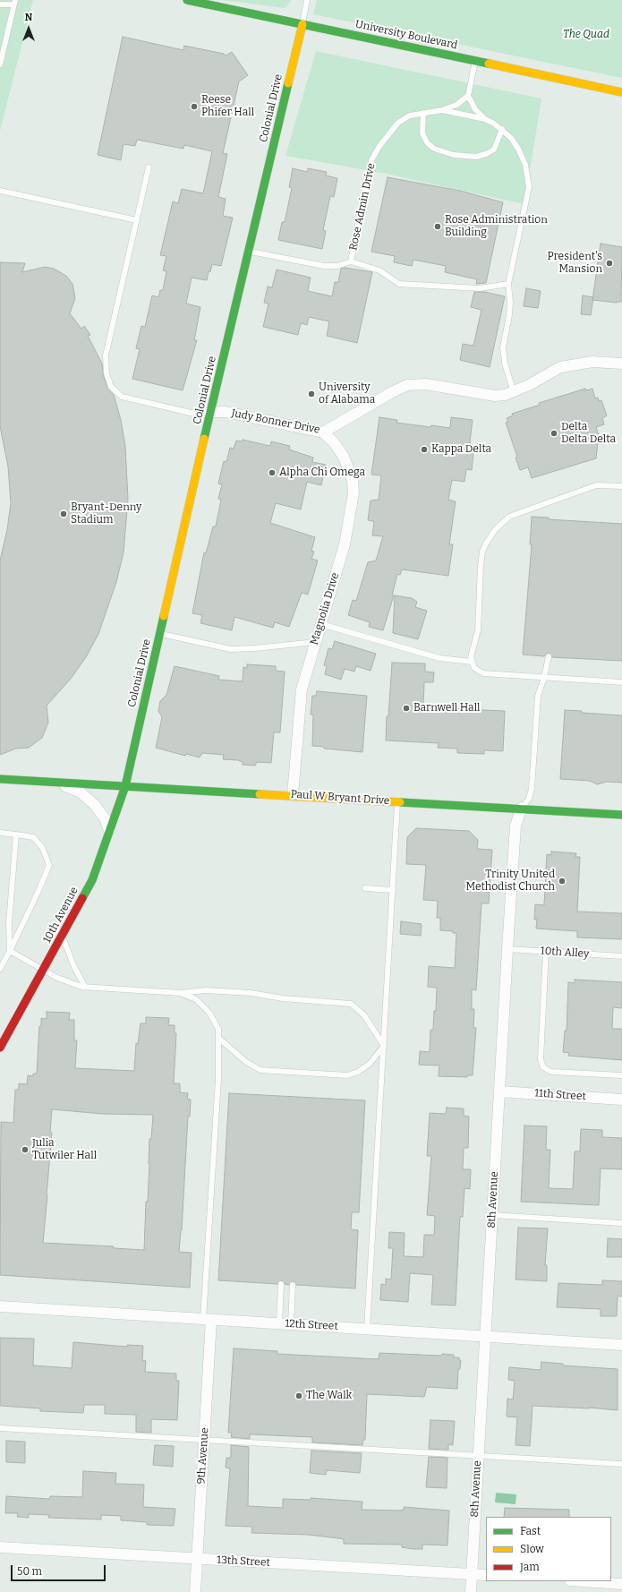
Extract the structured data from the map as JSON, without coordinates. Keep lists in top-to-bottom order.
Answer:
{
  "streets": {
    "main road": [
      "University Boulevard",
      "Colonial Drive",
      "Paul W Bryant Drive",
      "10th Avenue"
    ],
    "street": [
      "Judy Bonner Drive",
      "Magnolia Drive",
      "11th Street",
      "8th Avenue",
      "12th Street",
      "9th Avenue",
      "13th Street"
    ],
    "lane": ["Rose Admin Drive", "10th Alley"]
  },
  "crossings": [
    ["University Boulevard", "Colonial Drive"],
    ["Colonial Drive", "Rose Admin Drive"],
    ["Colonial Drive", "Judy Bonner Drive"],
    ["Colonial Drive", "Paul W Bryant Drive"],
    ["Colonial Drive", "10th Avenue"],
    ["Rose Admin Drive", "Judy Bonner Drive"],
    ["Judy Bonner Drive", "Magnolia Drive"],
    ["Magnolia Drive", "Paul W Bryant Drive"],
    ["Paul W Bryant Drive", "10th Avenue"],
    ["Paul W Bryant Drive", "8th Avenue"],
    ["10th Alley", "8th Avenue"],
    ["11th Street", "8th Avenue"],
    ["8th Avenue", "12th Street"],
    ["8th Avenue", "13th Street"],
    ["12th Street", "9th Avenue"],
    ["9th Avenue", "13th Street"]
  ],
  "parks": ["The Quad"],
  "places": [
    "Reese Phifer Hall",
    "Rose Administration Building",
    "President's Mansion",
    "University of Alabama",
    "Delta Delta Delta",
    "Kappa Delta",
    "Alpha Chi Omega",
    "Bryant-Denny Stadium",
    "Barnwell Hall",
    "Trinity United Methodist Church",
    "Julia Tutwiler Hall",
    "The Walk"
  ],
  "legend": ["Fast", "Slow", "Jam"],
  "scale_bar": "50 m",
  "north": "top"
}
